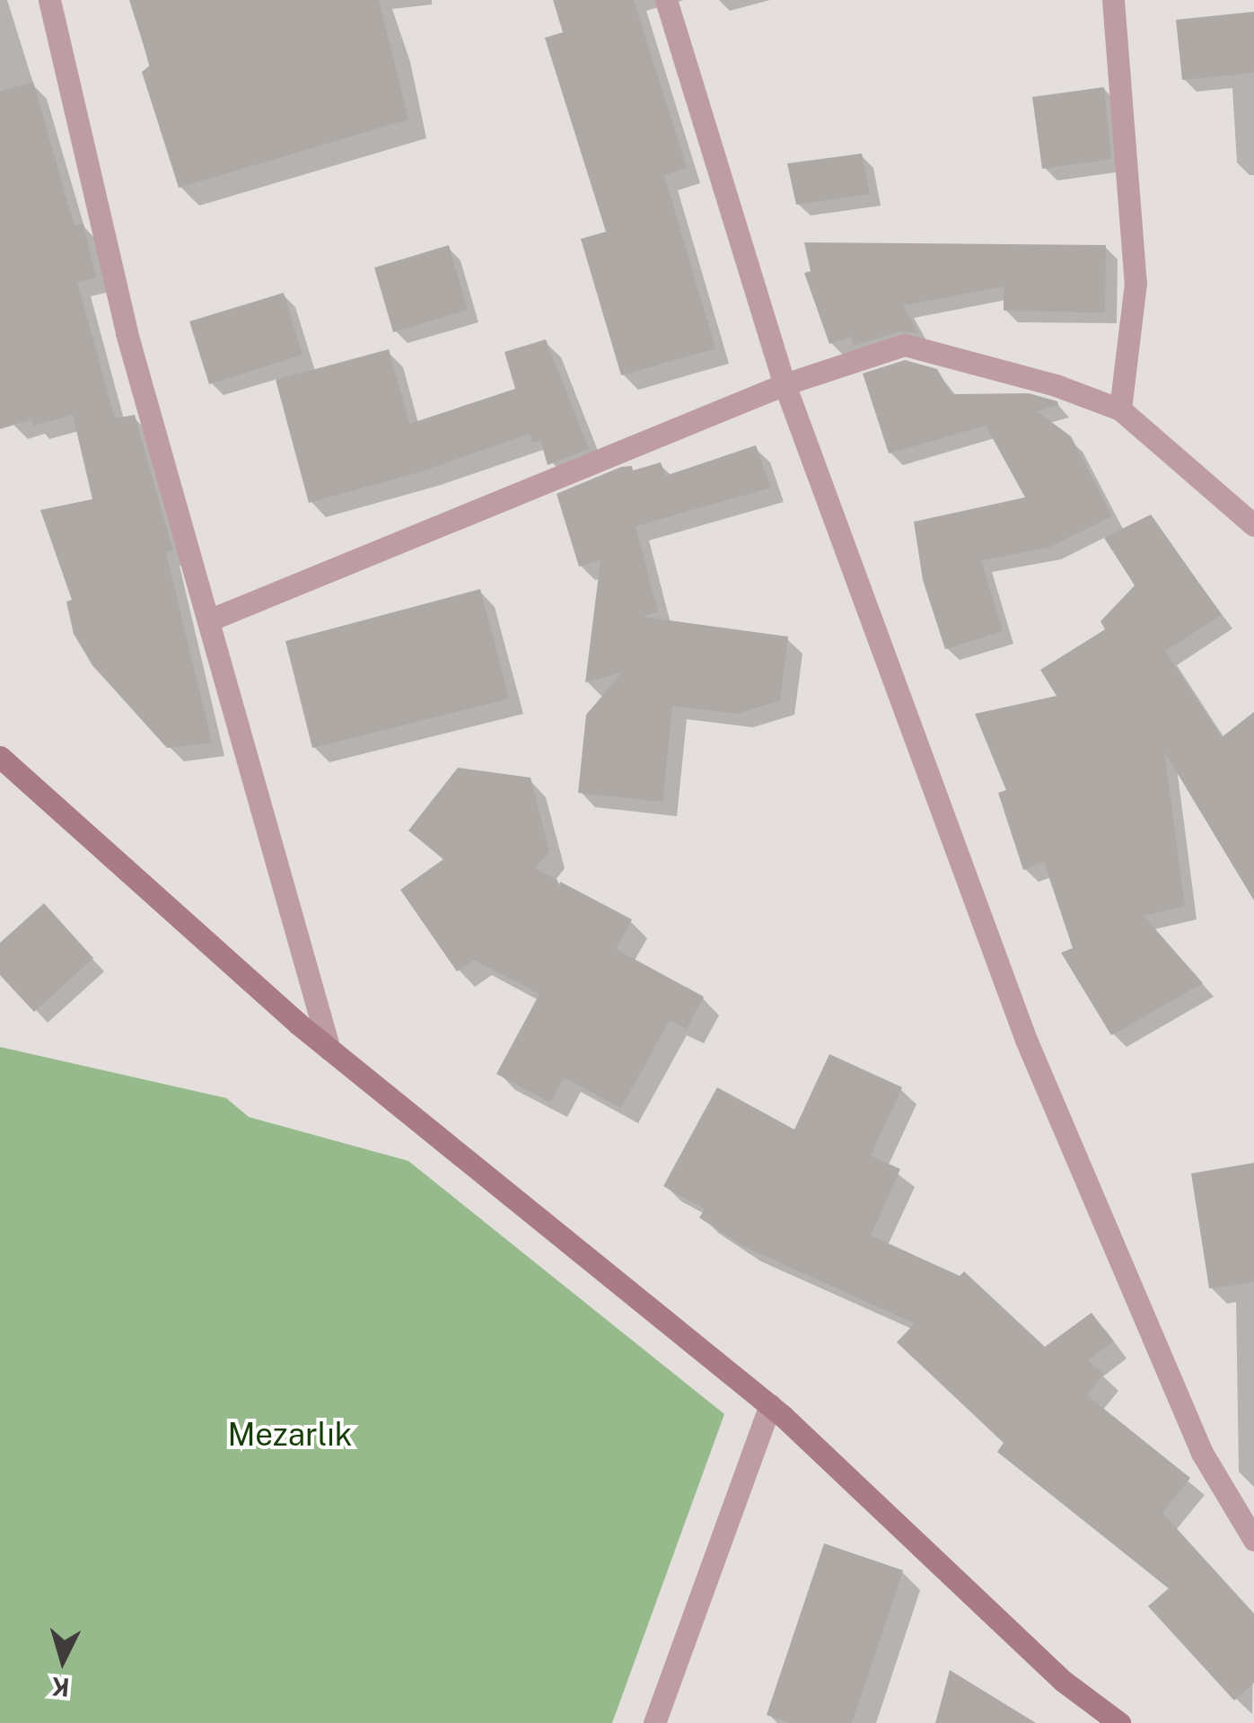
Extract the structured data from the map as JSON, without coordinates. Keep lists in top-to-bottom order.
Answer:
{
  "parks": ["Mezarlık"],
  "north": "bottom"
}
